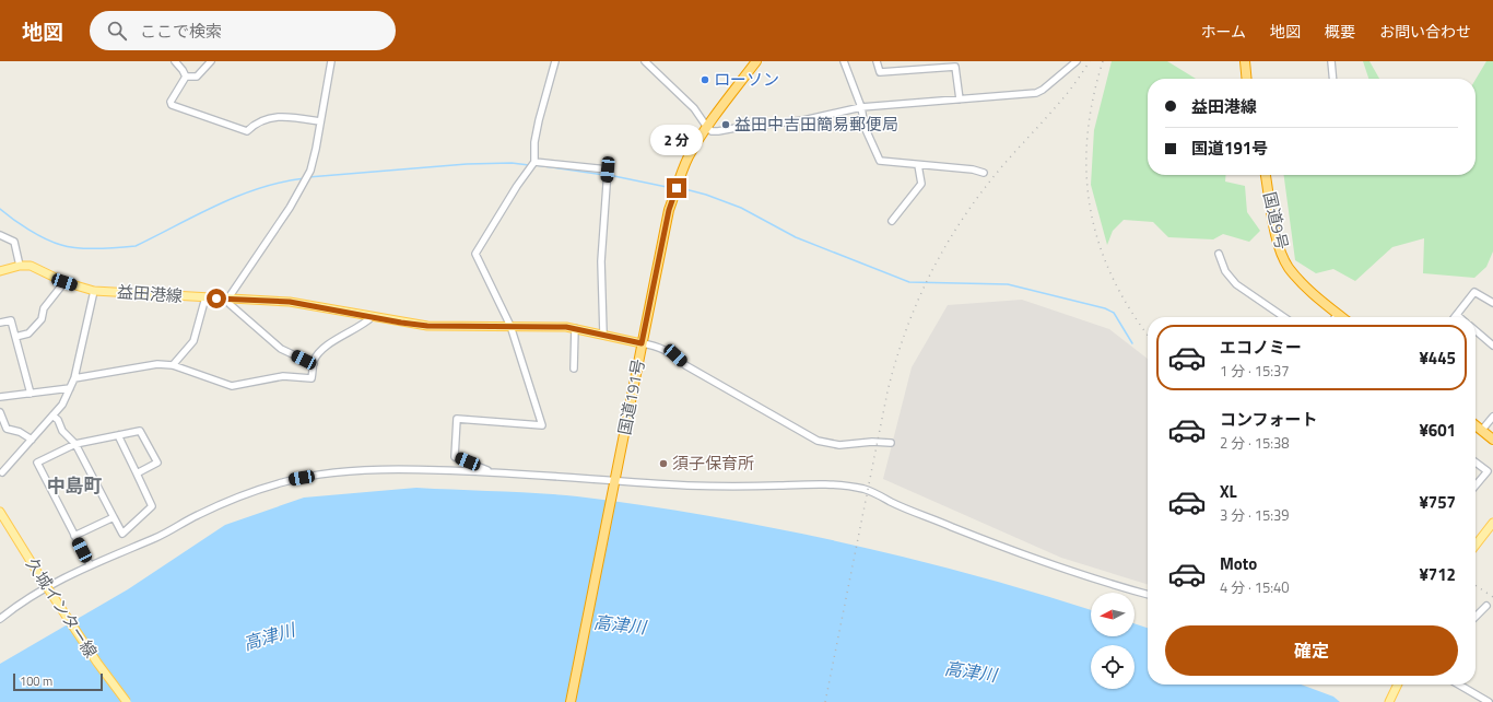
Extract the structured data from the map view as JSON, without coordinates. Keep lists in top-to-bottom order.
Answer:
{
  "streets": {
    "highway": ["国道9号", "国道191号"],
    "main road": ["益田港線", "久城インター線"]
  },
  "crossings": [
    ["益田港線", "国道191号"]
  ],
  "districts": ["中島町"],
  "water": ["高津川"],
  "places": ["ローソン", "益田中吉田簡易郵便局", "須子保育所"],
  "scale_bar": "100 m",
  "north": "left",
  "page": {
    "header": "地図",
    "search": "ここで検索",
    "nav": [
      "ホーム",
      "地図",
      "概要",
      "お問い合わせ"
    ],
    "banner": ["益田港線", "国道191号"],
    "bubble": "2 分",
    "list": [
      {
        "name": "エコノミー",
        "note": "1 分 · 15:37",
        "value": "¥445"
      },
      {
        "name": "コンフォート",
        "note": "2 分 · 15:38",
        "value": "¥601"
      },
      {
        "name": "XL",
        "note": "3 分 · 15:39",
        "value": "¥757"
      },
      {
        "name": "Moto",
        "note": "4 分 · 15:40",
        "value": "¥712"
      }
    ],
    "buttons": "確定",
    "scale": "100 m"
  }
}
